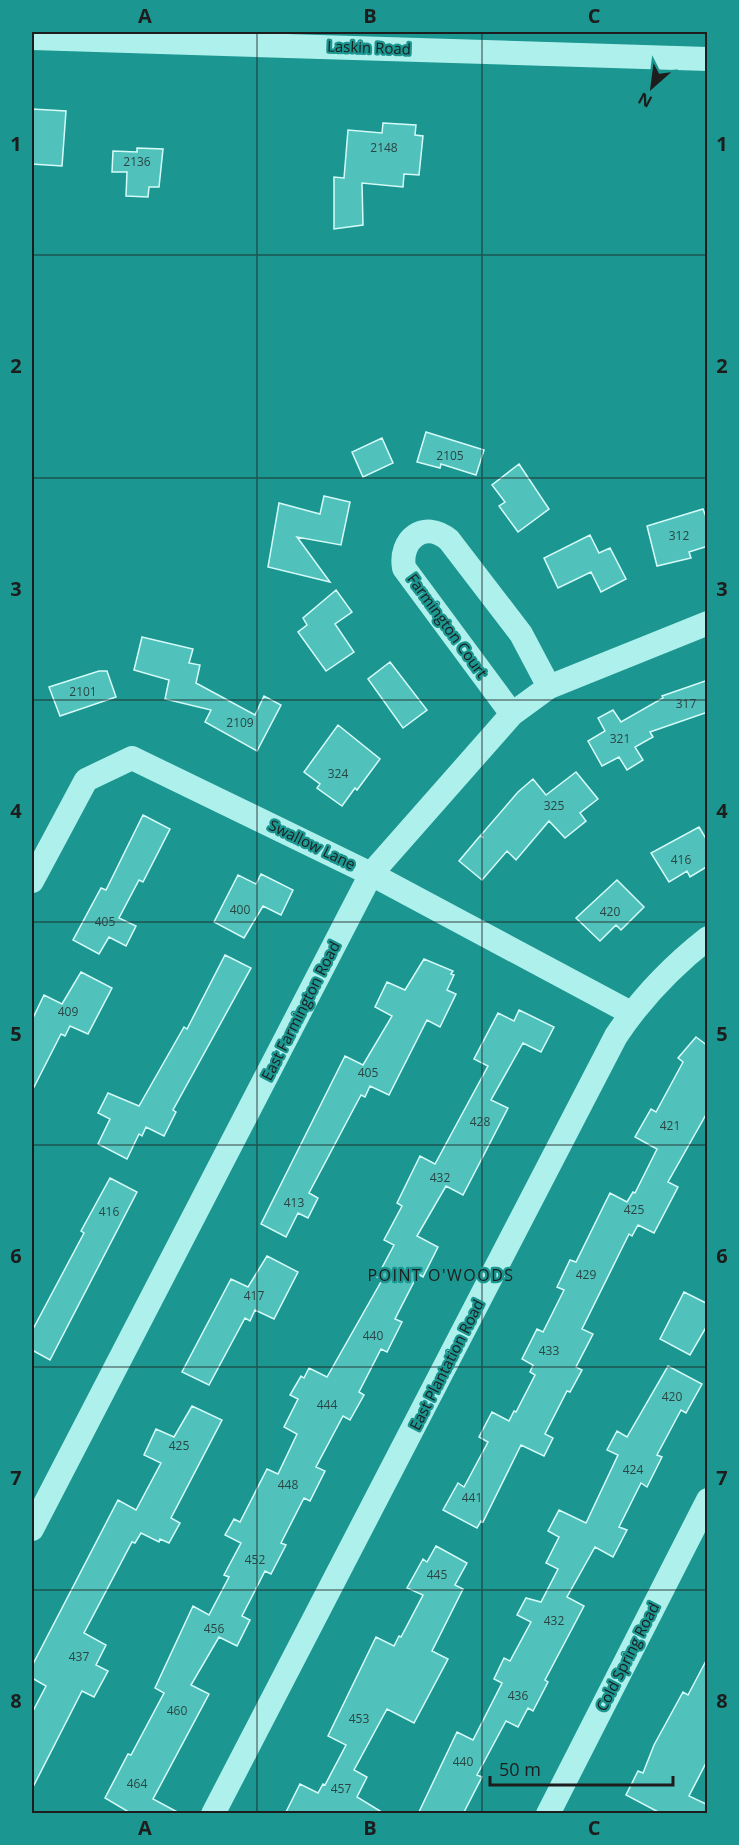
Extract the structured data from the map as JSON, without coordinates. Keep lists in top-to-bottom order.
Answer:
{
  "streets": {
    "street": [
      "Laskin Road",
      "Farmington Court",
      "Swallow Lane",
      "East Farmington Road",
      "East Plantation Road",
      "Cold Spring Road"
    ]
  },
  "crossings": [
    ["Farmington Court", "East Farmington Road"],
    ["Swallow Lane", "East Farmington Road"],
    ["Swallow Lane", "East Plantation Road"]
  ],
  "districts": ["POINT O'WOODS"],
  "house_numbers": [
    "2148",
    "2136",
    "2105",
    "312",
    "2101",
    "317",
    "2109",
    "321",
    "324",
    "325",
    "416",
    "400",
    "420",
    "405",
    "409",
    "405",
    "428",
    "421",
    "432",
    "413",
    "425",
    "416",
    "429",
    "417",
    "440",
    "433",
    "420",
    "444",
    "425",
    "424",
    "448",
    "441",
    "452",
    "445",
    "432",
    "456",
    "437",
    "436",
    "460",
    "453",
    "440",
    "464",
    "457"
  ],
  "scale_bar": "50 m",
  "north": "bottom left",
  "grid": {
    "columns": ["A", "B", "C"],
    "rows": [
      "1",
      "2",
      "3",
      "4",
      "5",
      "6",
      "7",
      "8"
    ]
  }
}
